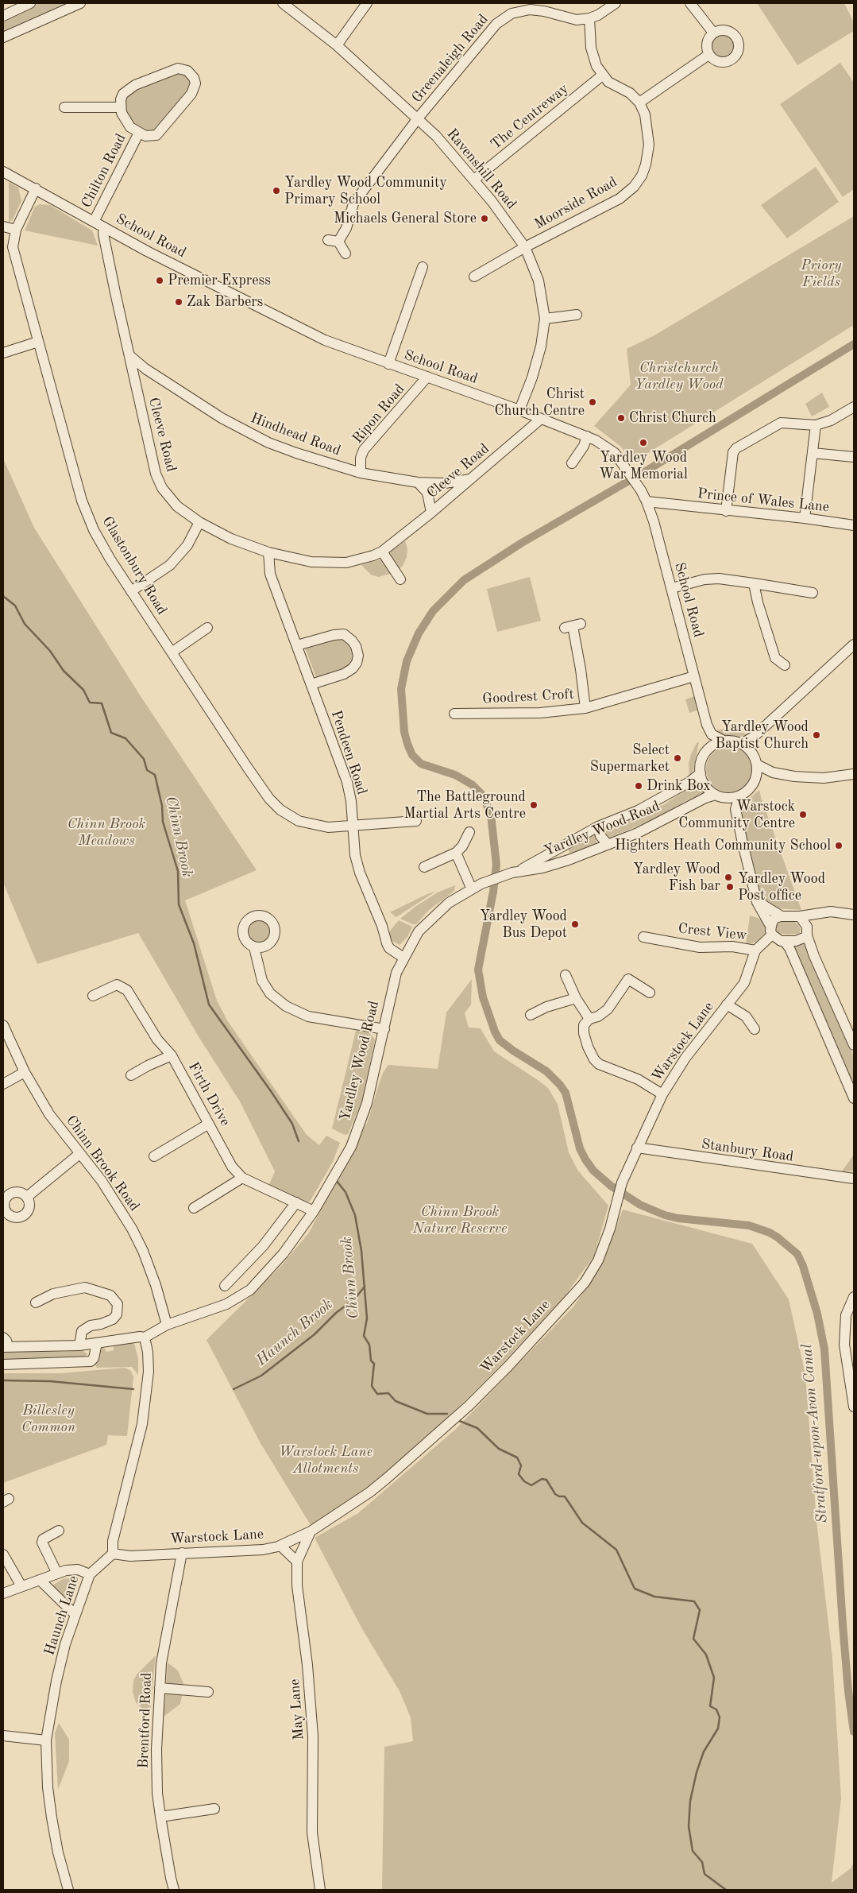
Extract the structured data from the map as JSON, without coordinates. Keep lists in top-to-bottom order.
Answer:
{
  "streets": {
    "street": [
      "Greenaleigh Road",
      "The Centreway",
      "Ravenshill Road",
      "Chilton Road",
      "Moorside Road",
      "School Road",
      "Ripon Road",
      "Cleeve Road",
      "Hindhead Road",
      "Prince of Wales Lane",
      "Glastonbury Road",
      "Goodrest Croft",
      "Pendeen Road",
      "Yardley Wood Road",
      "Crest View",
      "Warstock Lane",
      "Firth Drive",
      "Stanbury Road",
      "Chinn Brook Road",
      "Haunch Lane",
      "May Lane",
      "Brentford Road"
    ]
  },
  "crossings": [
    ["Greenaleigh Road", "Ravenshill Road"],
    ["The Centreway", "Ravenshill Road"],
    ["Ravenshill Road", "Moorside Road"],
    ["Ravenshill Road", "School Road"],
    ["Chilton Road", "School Road"],
    ["School Road", "Ripon Road"],
    ["School Road", "Cleeve Road"],
    ["School Road", "Prince of Wales Lane"],
    ["School Road", "Glastonbury Road"],
    ["School Road", "Goodrest Croft"],
    ["School Road", "Yardley Wood Road"],
    ["Ripon Road", "Hindhead Road"],
    ["Cleeve Road", "Hindhead Road"],
    ["Cleeve Road", "Pendeen Road"],
    ["Glastonbury Road", "Pendeen Road"],
    ["Pendeen Road", "Yardley Wood Road"],
    ["Yardley Wood Road", "Firth Drive"],
    ["Yardley Wood Road", "Chinn Brook Road"],
    ["Crest View", "Warstock Lane"],
    ["Warstock Lane", "Stanbury Road"],
    ["Warstock Lane", "Haunch Lane"],
    ["Warstock Lane", "May Lane"],
    ["Warstock Lane", "Brentford Road"]
  ],
  "water": ["Chinn Brook", "Haunch Brook", "Stratford-upon-Avon Canal"],
  "parks": [
    "Priory Fields",
    "Christchurch Yardley Wood",
    "Chinn Brook Meadows",
    "Chinn Brook Nature Reserve",
    "Billesley Common",
    "Warstock Lane Allotments"
  ],
  "places": [
    "Yardley Wood Community Primary School",
    "Michaels General Store",
    "Premier Express",
    "Zak Barbers",
    "Christ Church Centre",
    "Christ Church",
    "Yardley Wood War Memorial",
    "Yardley Wood Baptist Church",
    "Select Supermarket",
    "Drink Box",
    "The Battleground Martial Arts Centre",
    "Warstock Community Centre",
    "Highters Heath Community School",
    "Yardley Wood Fish bar",
    "Yardley Wood Post office",
    "Yardley Wood Bus Depot"
  ]
}
